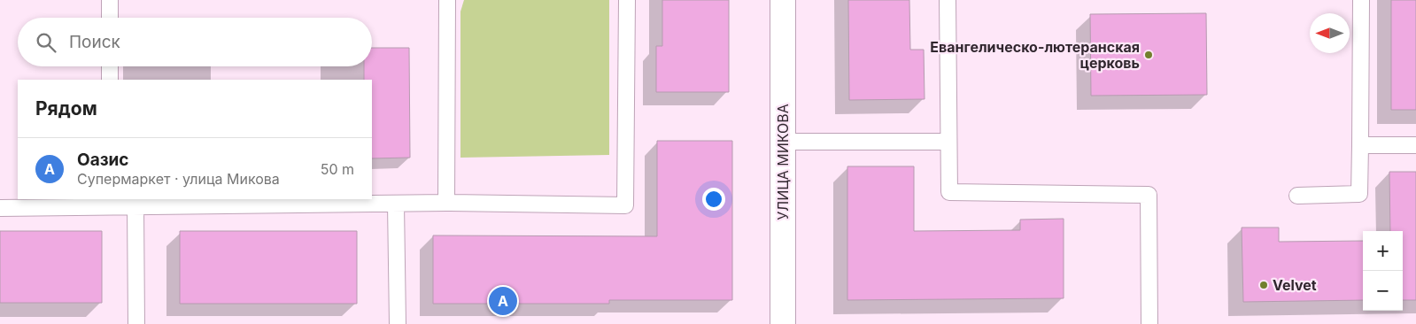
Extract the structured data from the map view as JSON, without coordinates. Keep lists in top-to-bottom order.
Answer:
{
  "streets": {
    "street": ["УЛИЦА МИКОВА"]
  },
  "places": ["Евангелическо-лютеранская церковь", "Velvet"],
  "north": "left",
  "page": {
    "search": "Поиск",
    "heading": "Рядом",
    "list": [
      {
        "mark": "A",
        "name": "Оазис",
        "note": "Супермаркет · улица Микова",
        "value": "50 m"
      }
    ],
    "map_buttons": ["+", "−"],
    "pins": "A"
  }
}
